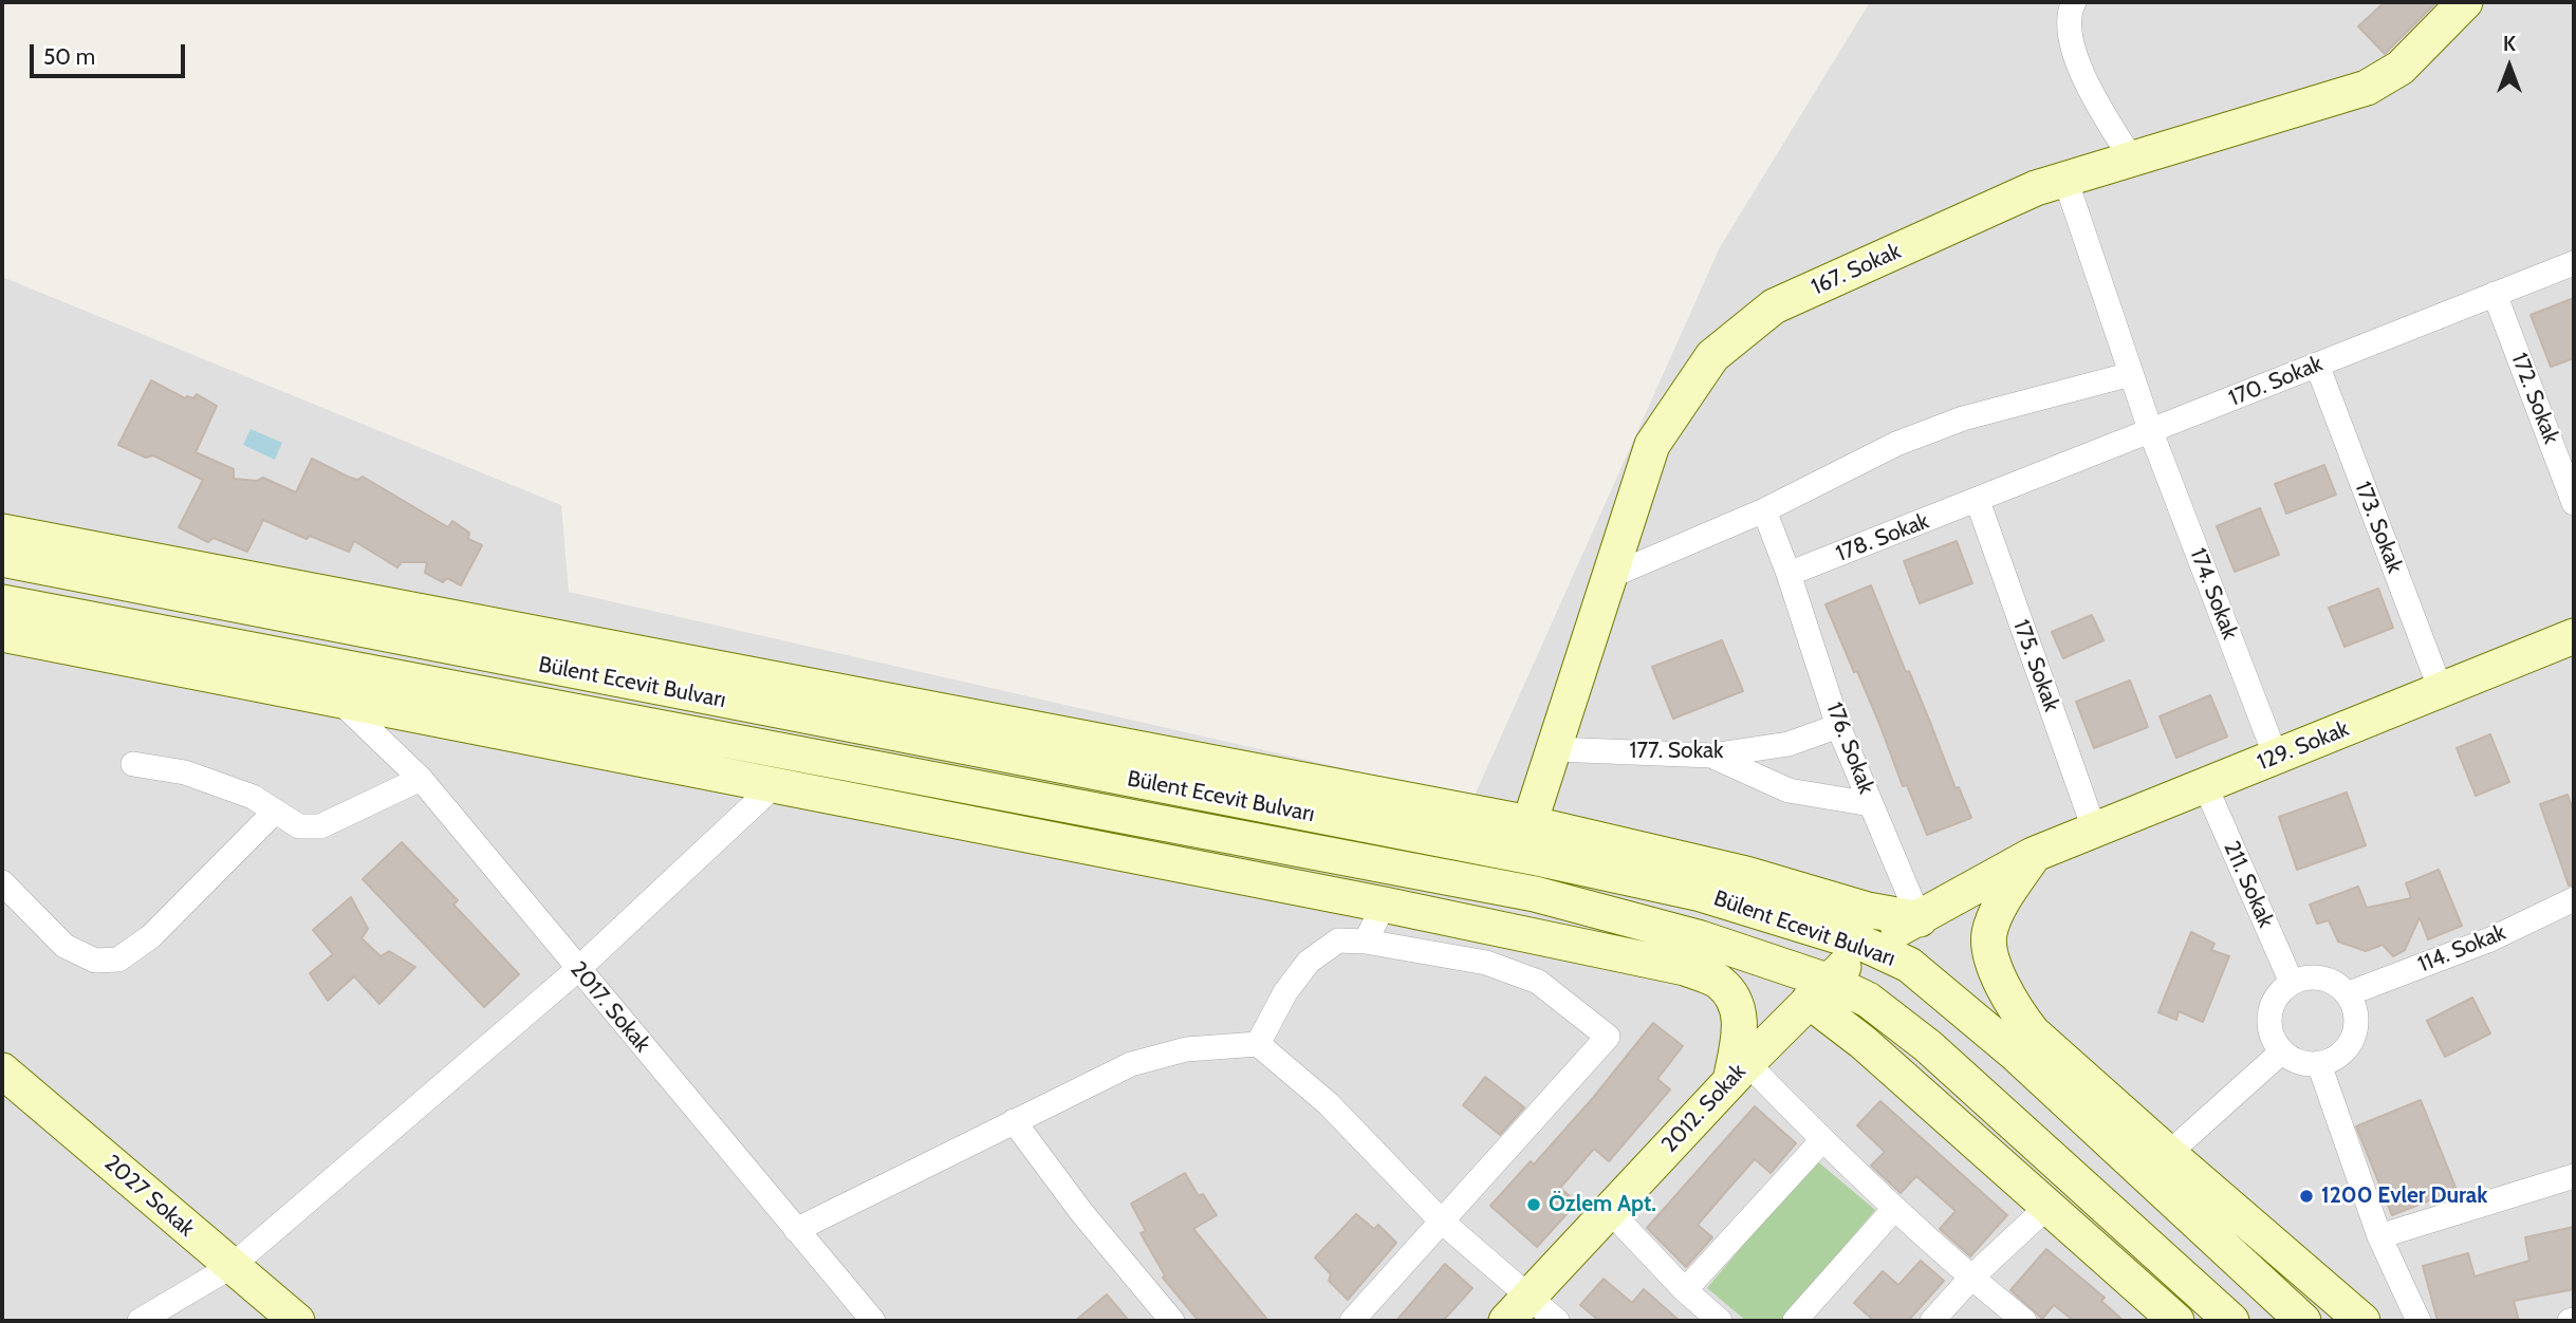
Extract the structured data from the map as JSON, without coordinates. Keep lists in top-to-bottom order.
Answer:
{
  "streets": {
    "street": [
      "167. Sokak",
      "170. Sokak",
      "172. Sokak",
      "173. Sokak",
      "178. Sokak",
      "174. Sokak",
      "175. Sokak",
      "Bülent Ecevit Bulvarı",
      "129. Sokak",
      "176. Sokak",
      "177. Sokak",
      "211. Sokak",
      "114. Sokak",
      "2017. Sokak",
      "2012. Sokak",
      "2027 Sokak"
    ]
  },
  "crossings": [
    ["167. Sokak", "174. Sokak"],
    ["167. Sokak", "177. Sokak"],
    ["170. Sokak", "172. Sokak"],
    ["170. Sokak", "173. Sokak"],
    ["170. Sokak", "178. Sokak"],
    ["170. Sokak", "174. Sokak"],
    ["170. Sokak", "175. Sokak"],
    ["173. Sokak", "129. Sokak"],
    ["178. Sokak", "175. Sokak"],
    ["178. Sokak", "176. Sokak"],
    ["174. Sokak", "129. Sokak"],
    ["175. Sokak", "129. Sokak"],
    ["Bülent Ecevit Bulvarı", "2012. Sokak"],
    ["129. Sokak", "176. Sokak"],
    ["129. Sokak", "211. Sokak"],
    ["129. Sokak", "2012. Sokak"],
    ["176. Sokak", "177. Sokak"],
    ["176. Sokak", "2012. Sokak"],
    ["211. Sokak", "114. Sokak"]
  ],
  "places": ["1200 Evler Durak", "Özlem Apt."],
  "scale_bar": "50 m",
  "north": "top"
}
